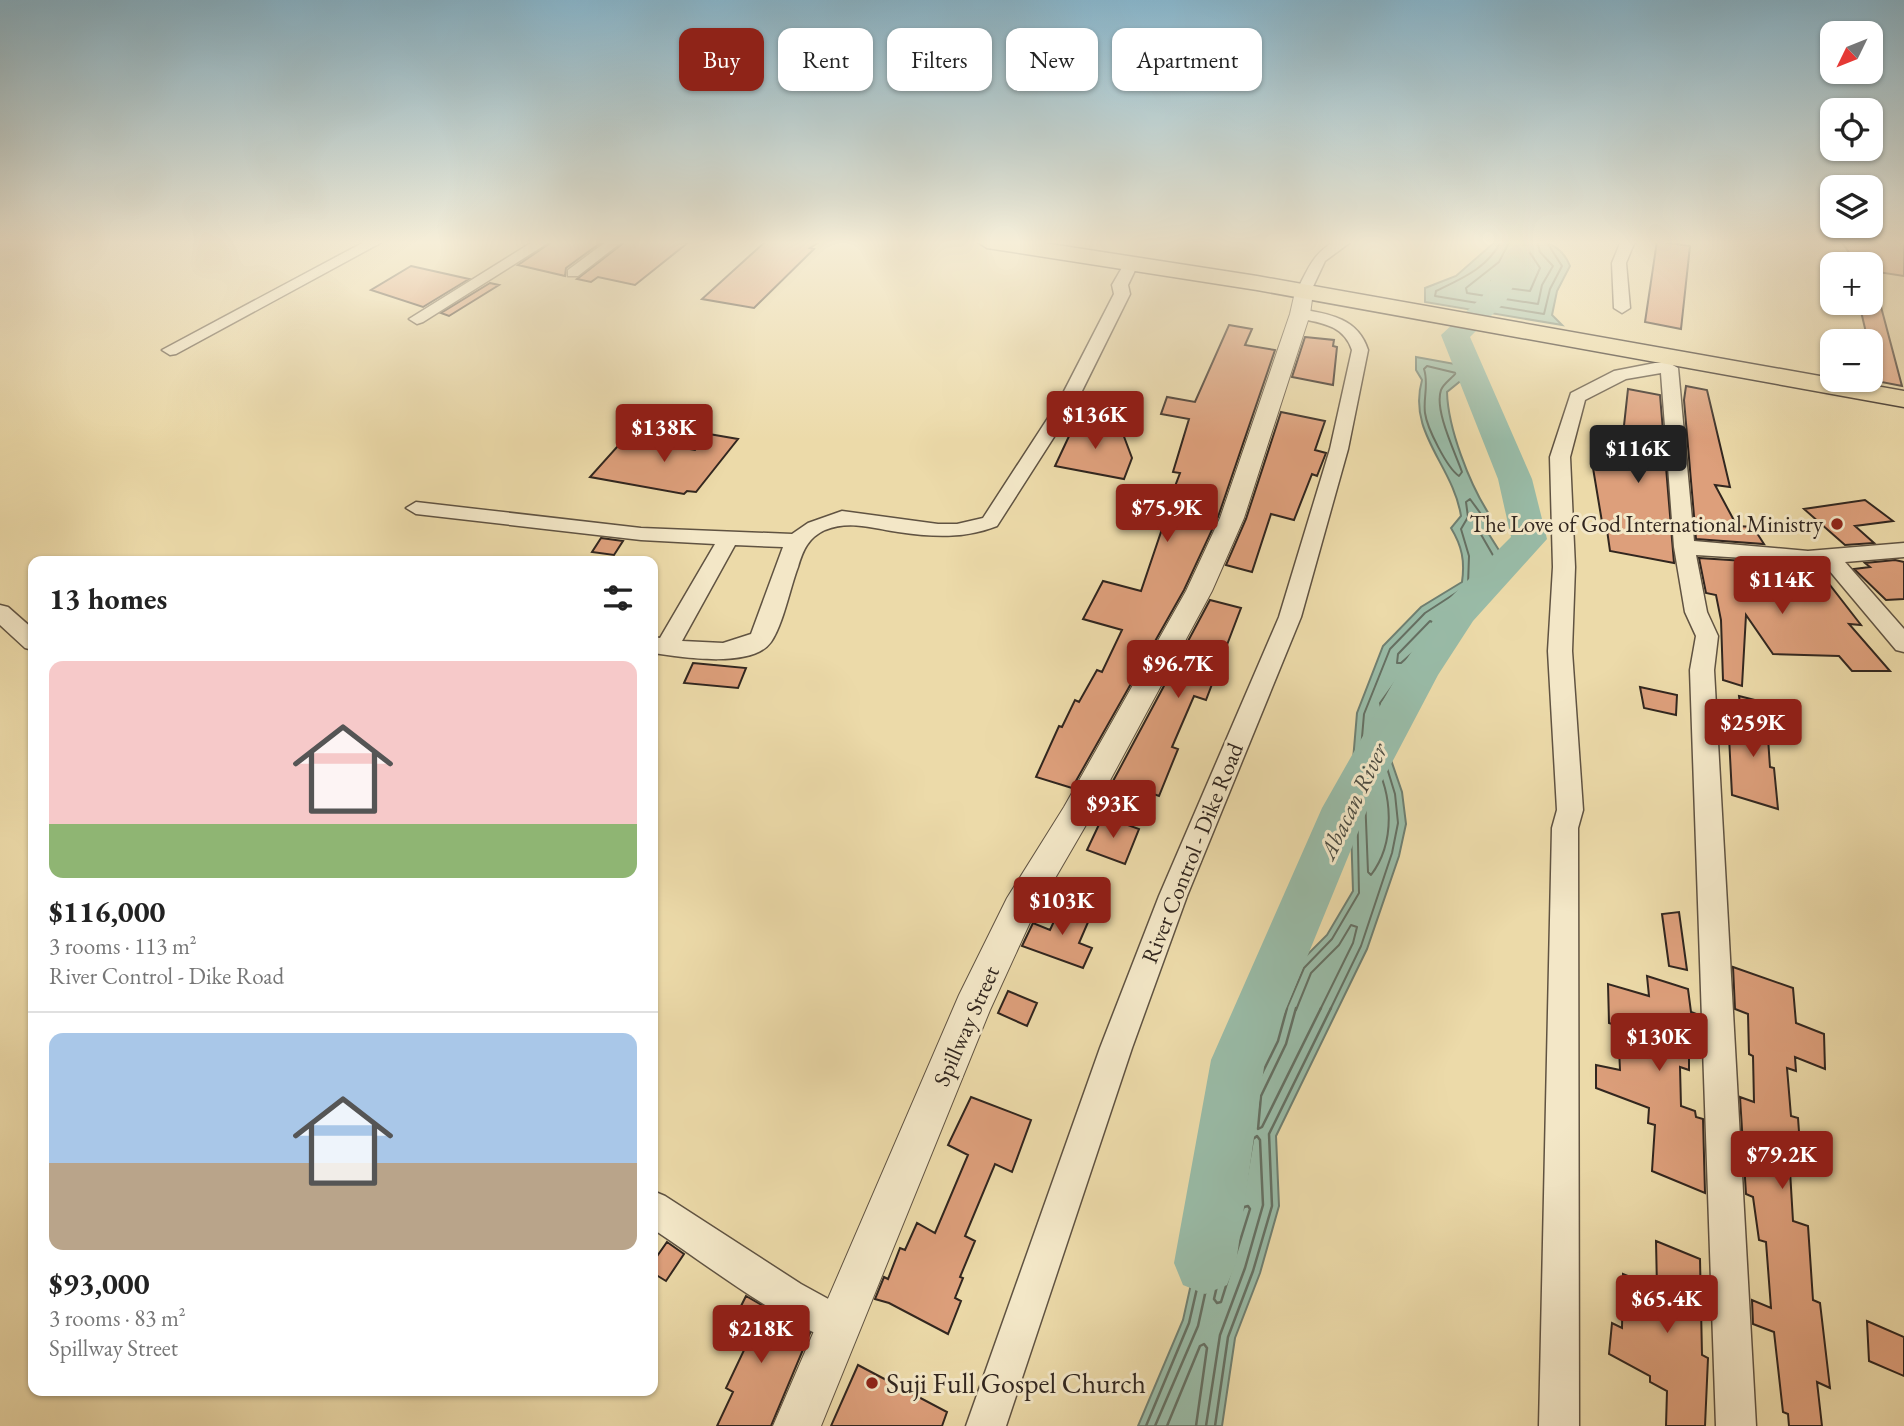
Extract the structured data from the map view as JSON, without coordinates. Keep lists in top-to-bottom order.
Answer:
{
  "streets": {
    "street": ["River Control - Dike Road", "Spillway Street"]
  },
  "water": ["Abacan River"],
  "places": ["The Love of God International Ministry", "Suji Full Gospel Church"],
  "north": "bottom left",
  "page": {
    "map_buttons": ["+", "−"],
    "chip": [
      "Buy",
      "Rent",
      "Filters",
      "New",
      "Apartment"
    ],
    "price": [
      "$136K",
      "$138K",
      "$116K",
      "$75.9K",
      "$114K",
      "$96.7K",
      "$259K",
      "$93K",
      "$103K",
      "$130K",
      "$79.2K",
      "$65.4K",
      "$218K"
    ],
    "heading": "13 homes",
    "list": [
      {
        "name": "$116,000",
        "note": "3 rooms · 113 m² · River Control - Dike Road"
      },
      {
        "name": "$93,000",
        "note": "3 rooms · 83 m² · Spillway Street"
      }
    ]
  }
}
